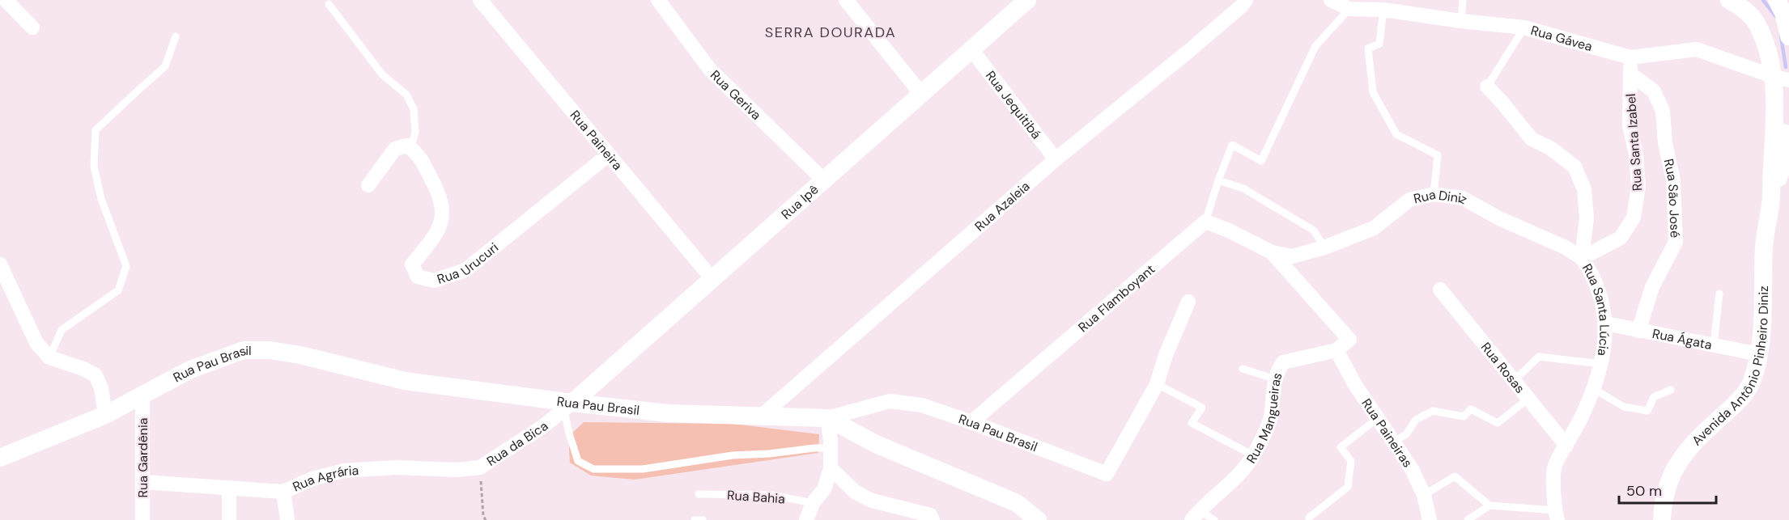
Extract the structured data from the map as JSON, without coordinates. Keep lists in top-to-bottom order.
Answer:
{
  "streets": {
    "street": [
      "Rua Gávea",
      "Rua Geriva",
      "Rua Jequitibá",
      "Rua Paineira",
      "Rua Santa Izabel",
      "Rua São José",
      "Rua Ipê",
      "Rua Diniz",
      "Rua Azaleia",
      "Rua Urucuri",
      "Rua Flamboyant",
      "Rua Santa Lúcia",
      "Rua Ágata",
      "Avenida Antônio Pinheiro Diniz",
      "Rua Pau Brasil",
      "Rua Rosas",
      "Rua Mangueiras",
      "Rua Paineiras",
      "Rua da Bica",
      "Rua Gardênia",
      "Rua Agrária"
    ],
    "lane": ["Rua Bahia"]
  },
  "crossings": [
    ["Rua Gávea", "Rua Santa Izabel"],
    ["Rua Gávea", "Rua Santa Lúcia"],
    ["Rua Gávea", "Avenida Antônio Pinheiro Diniz"],
    ["Rua Geriva", "Rua Ipê"],
    ["Rua Jequitibá", "Rua Ipê"],
    ["Rua Jequitibá", "Rua Azaleia"],
    ["Rua Paineira", "Rua Ipê"],
    ["Rua Paineira", "Rua Urucuri"],
    ["Rua Santa Izabel", "Rua São José"],
    ["Rua Santa Izabel", "Rua Diniz"],
    ["Rua Santa Izabel", "Rua Santa Lúcia"],
    ["Rua São José", "Rua Ágata"],
    ["Rua Ipê", "Rua Pau Brasil"],
    ["Rua Ipê", "Rua da Bica"],
    ["Rua Diniz", "Rua Santa Lúcia"],
    ["Rua Azaleia", "Rua Pau Brasil"],
    ["Rua Flamboyant", "Rua Pau Brasil"],
    ["Rua Santa Lúcia", "Rua Ágata"],
    ["Rua Santa Lúcia", "Rua Rosas"],
    ["Rua Ágata", "Avenida Antônio Pinheiro Diniz"],
    ["Rua Pau Brasil", "Rua da Bica"],
    ["Rua Pau Brasil", "Rua Gardênia"],
    ["Rua Mangueiras", "Rua Paineiras"],
    ["Rua da Bica", "Rua Agrária"],
    ["Rua Gardênia", "Rua Agrária"]
  ],
  "districts": ["SERRA DOURADA"],
  "scale_bar": "50 m"
}
